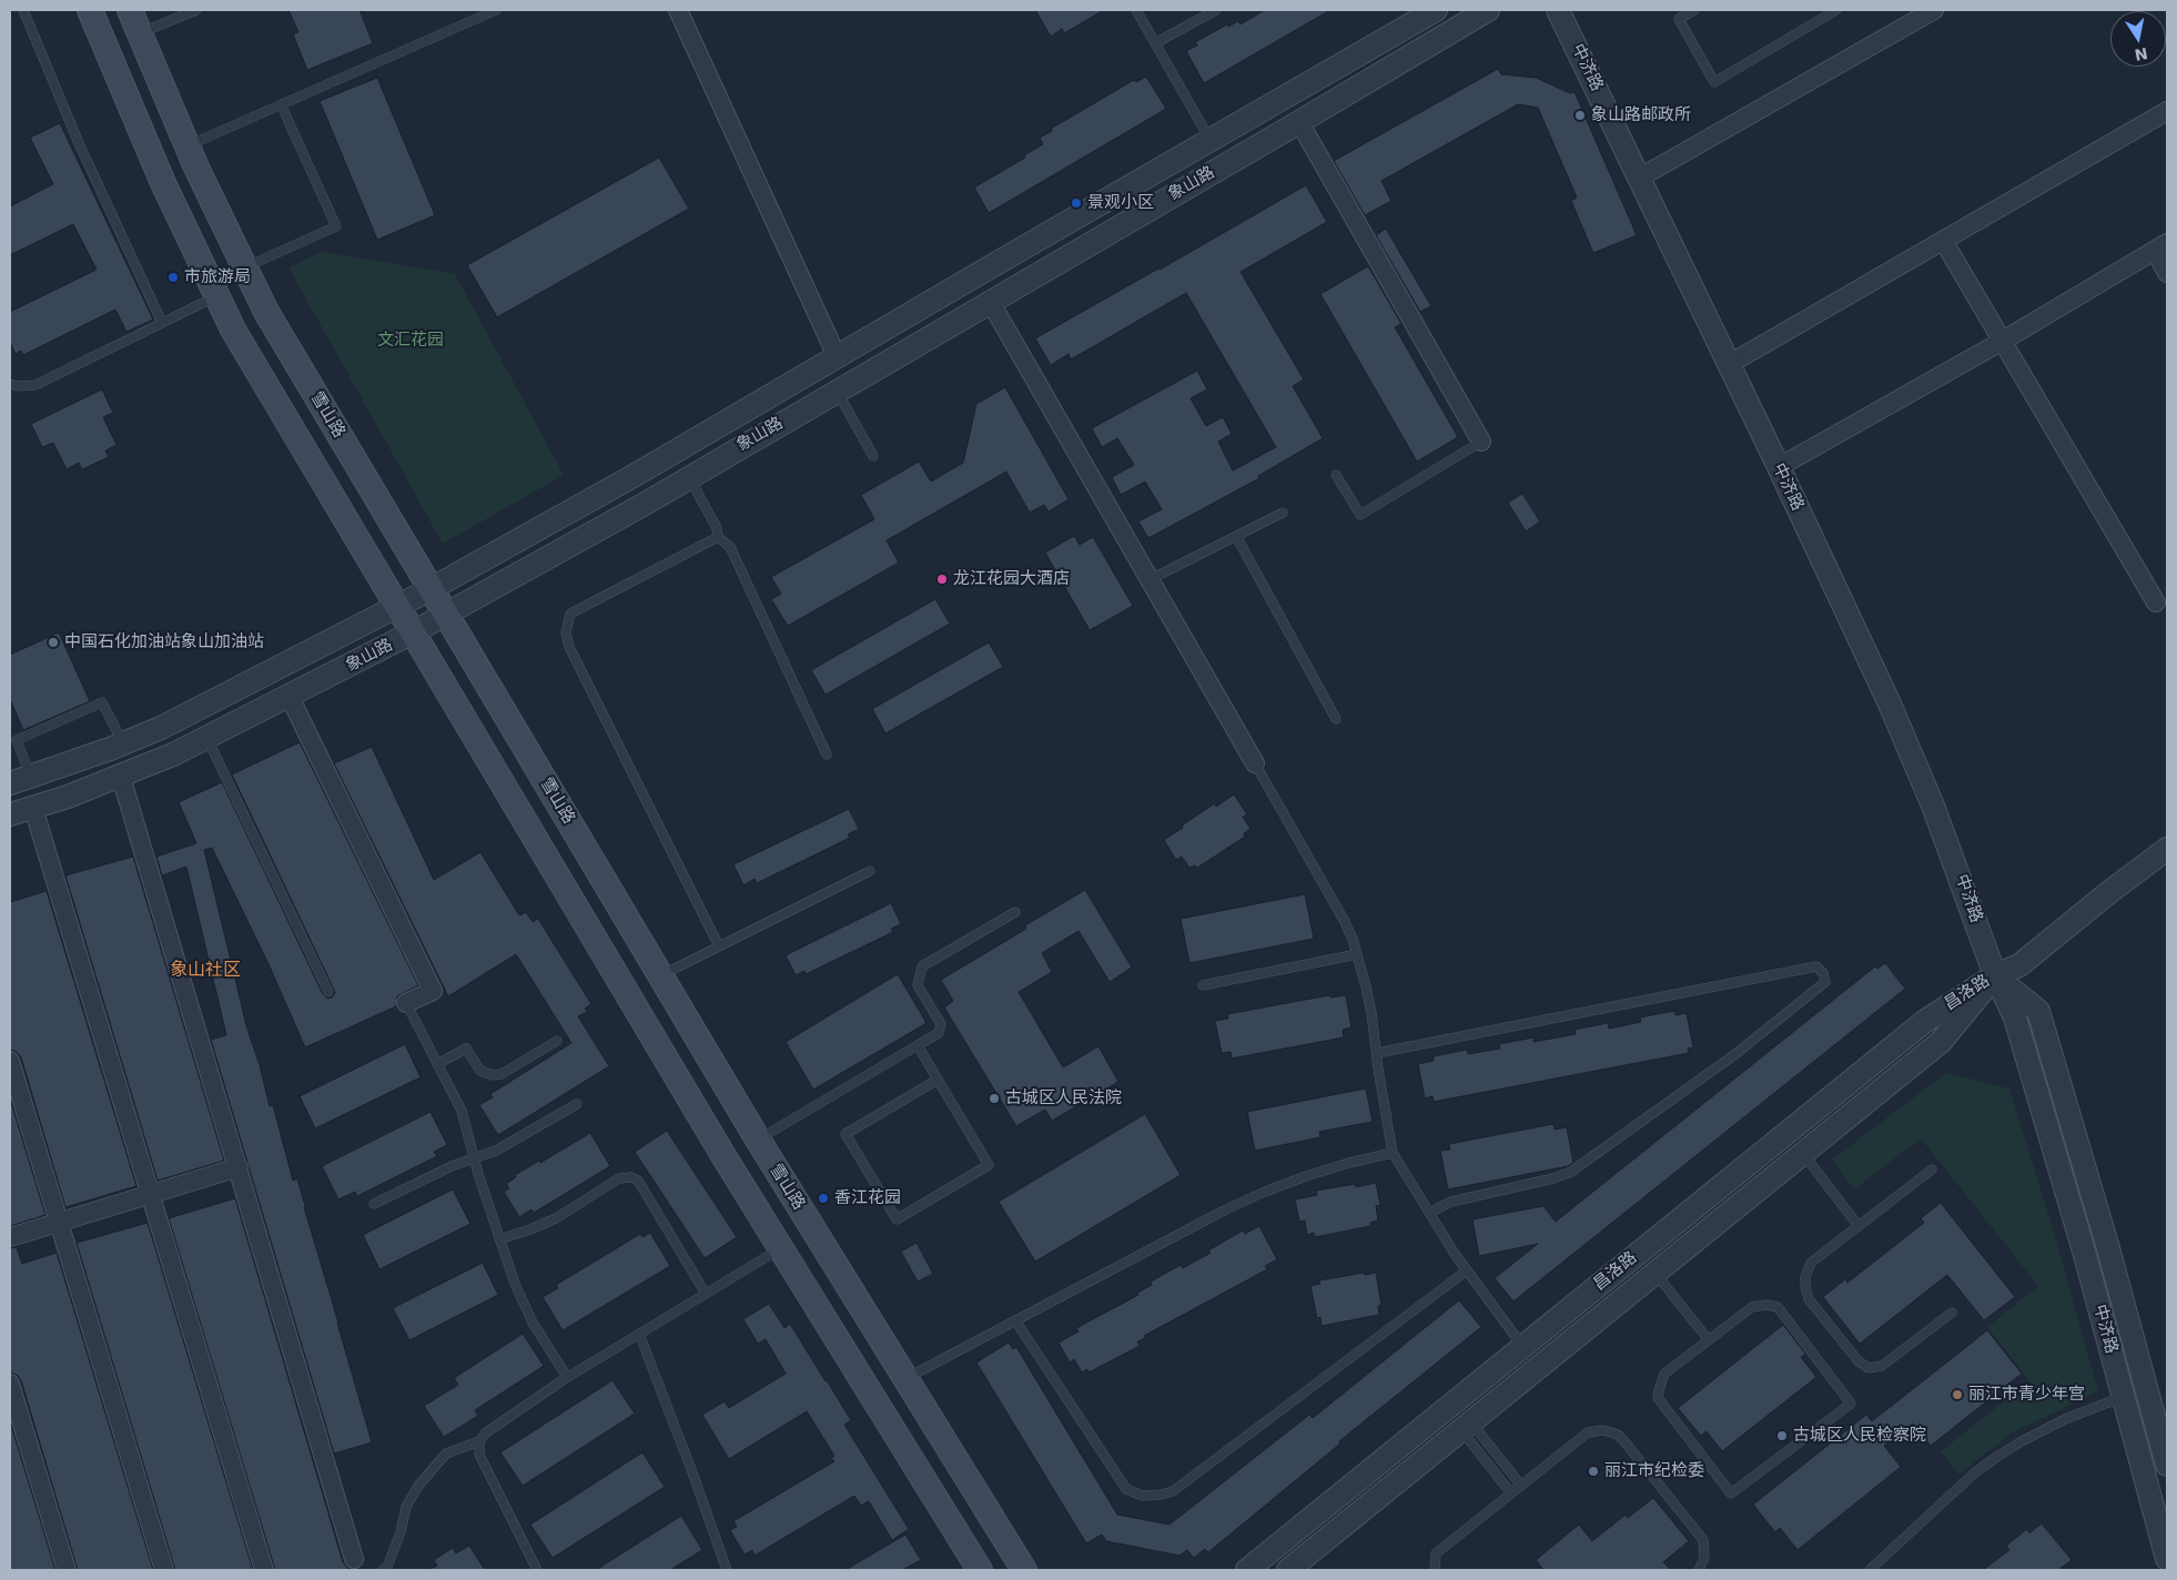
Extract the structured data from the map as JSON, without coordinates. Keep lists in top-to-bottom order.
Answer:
{
  "streets": {
    "main road": ["雪山路"],
    "street": ["中济路", "象山路", "昌洛路"]
  },
  "crossings": [
    ["中济路", "昌洛路"],
    ["象山路", "雪山路"]
  ],
  "districts": ["象山社区"],
  "parks": ["文汇花园"],
  "places": [
    "象山路邮政所",
    "景观小区",
    "市旅游局",
    "龙江花园大酒店",
    "中国石化加油站象山加油站",
    "古城区人民法院",
    "香江花园",
    "丽江市青少年宫",
    "古城区人民检察院",
    "丽江市纪检委"
  ],
  "north": "bottom"
}
